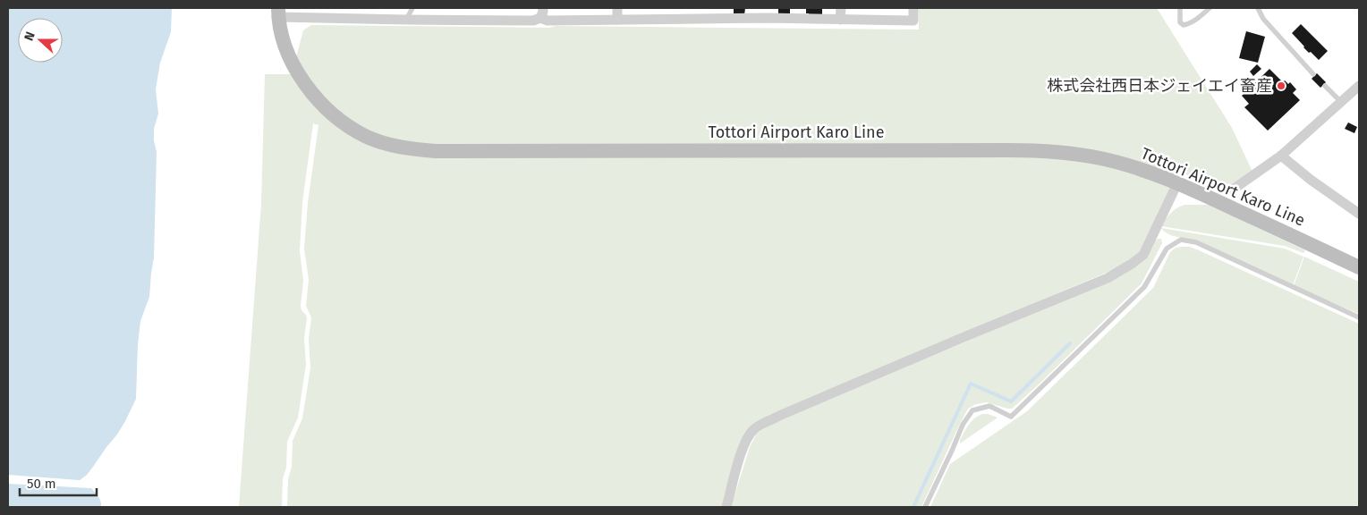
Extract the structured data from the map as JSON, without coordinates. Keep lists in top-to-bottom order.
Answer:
{
  "streets": {
    "main road": ["Tottori Airport Karo Line"]
  },
  "places": ["株式会社西日本ジェイエイ畜産"],
  "scale_bar": "50 m",
  "north": "left"
}
